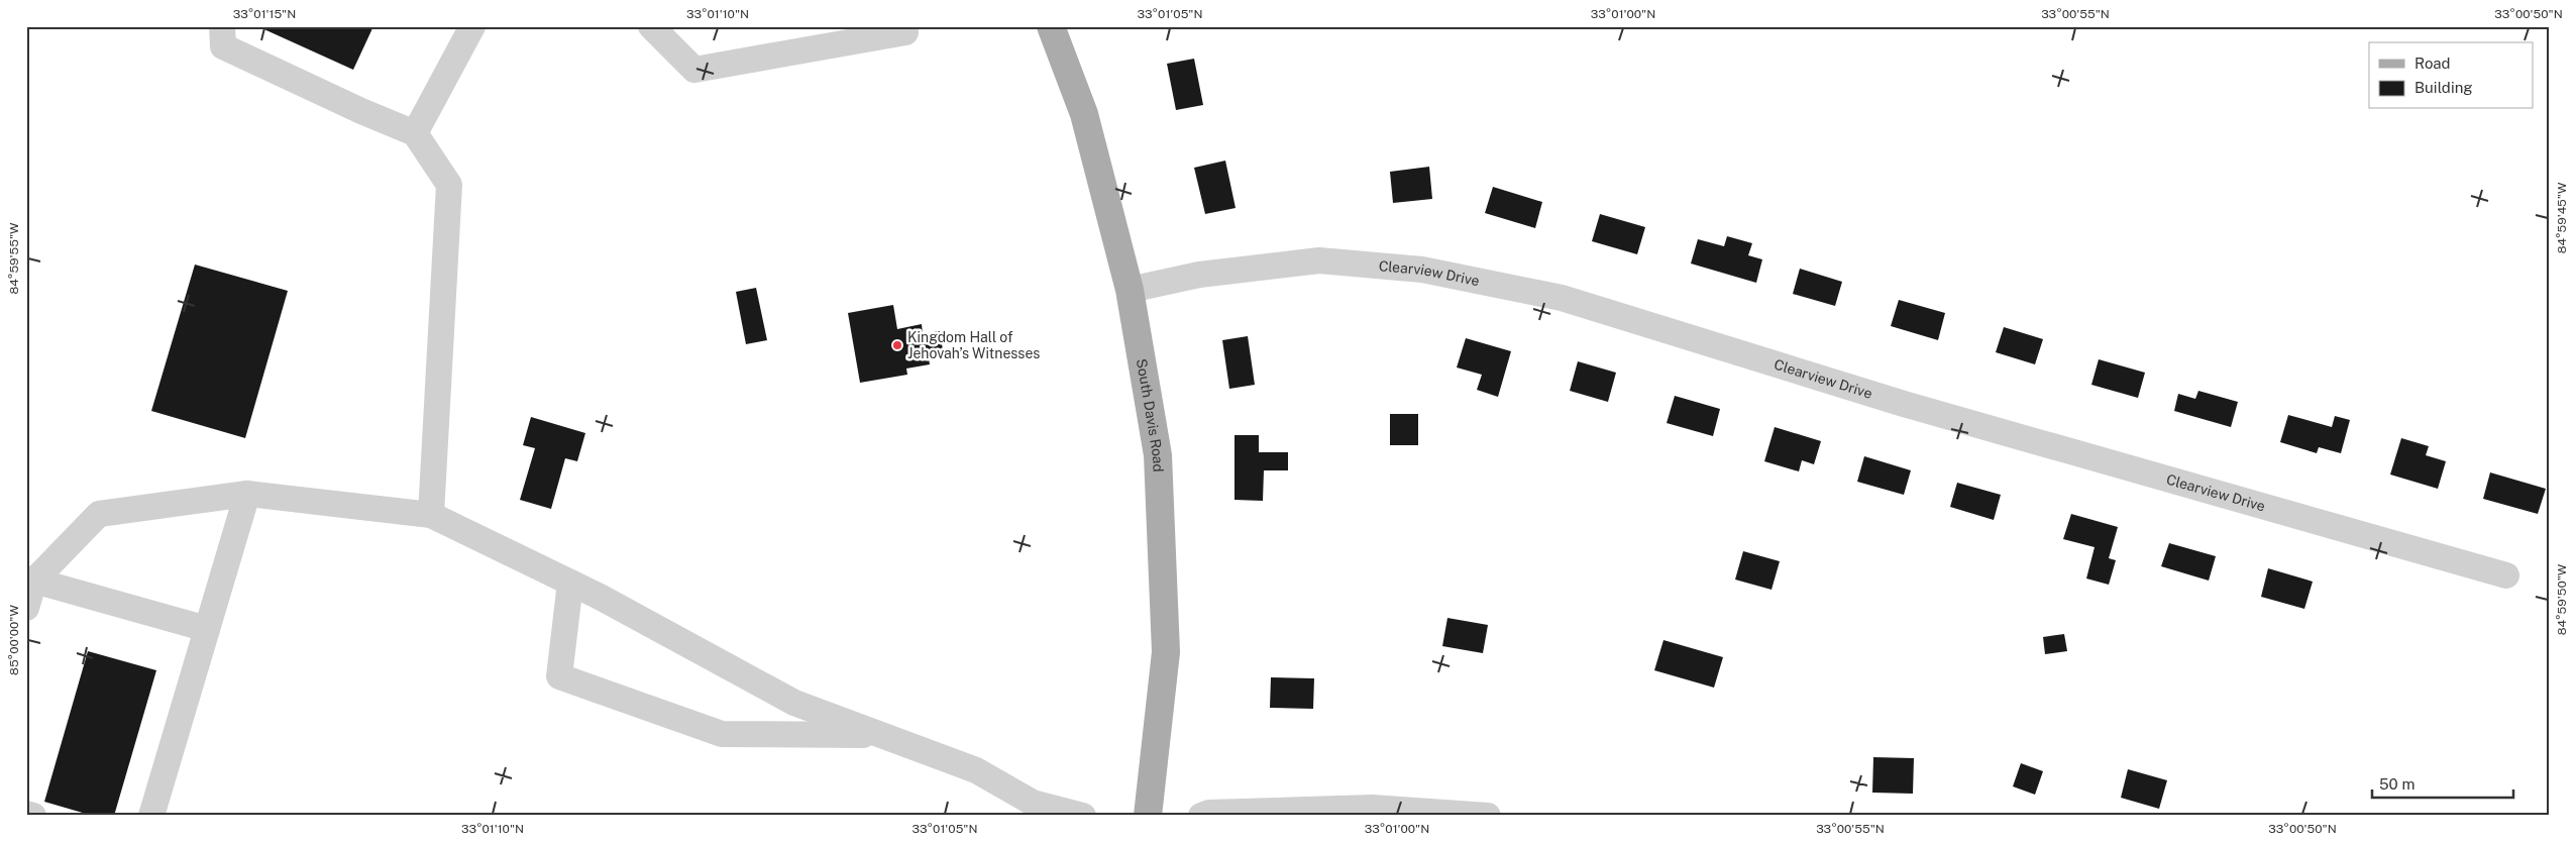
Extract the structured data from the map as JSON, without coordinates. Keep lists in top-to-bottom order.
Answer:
{
  "streets": {
    "main road": ["South Davis Road"],
    "street": ["Clearview Drive"]
  },
  "crossings": [
    ["Clearview Drive", "South Davis Road"]
  ],
  "places": ["Kingdom Hall of Jehovah’s Witnesses"],
  "legend": ["Road", "Building"],
  "scale_bar": "50 m",
  "coordinates": [
    "33°01'15\"N",
    "33°01'10\"N",
    "33°01'05\"N",
    "33°01'00\"N",
    "33°00'55\"N",
    "33°00'50\"N",
    "84°59'45\"W",
    "84°59'55\"W",
    "84°59'50\"W",
    "85°00'00\"W"
  ]
}
